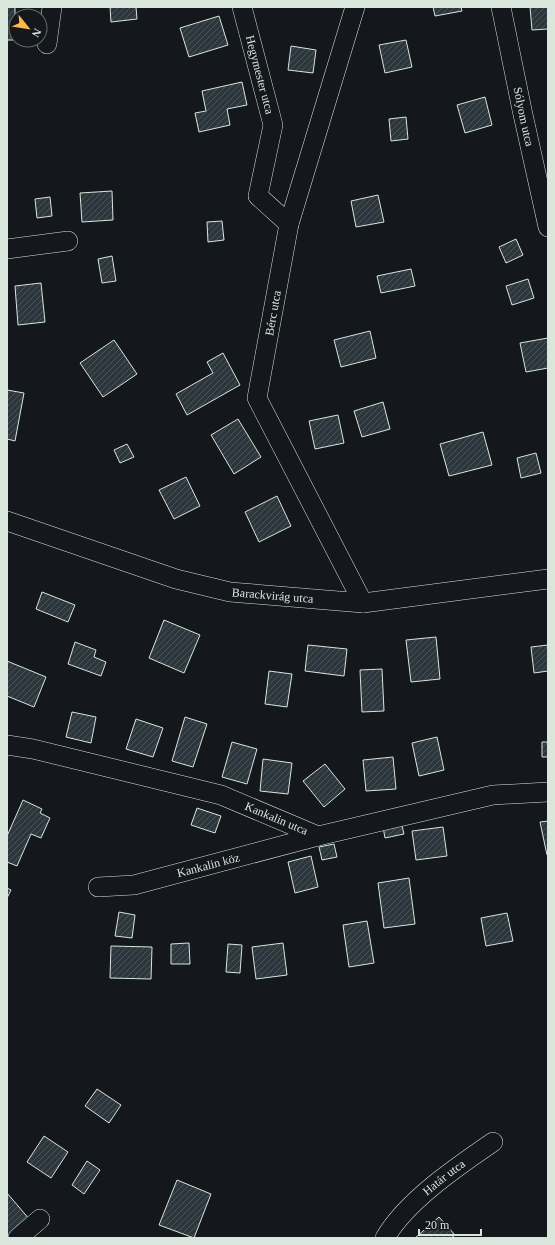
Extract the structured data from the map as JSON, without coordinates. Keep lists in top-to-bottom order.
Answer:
{
  "streets": {
    "street": [
      "Hegymester utca",
      "Sólyom utca",
      "Bérc utca",
      "Barackvirág utca",
      "Kankalin utca",
      "Kankalin köz",
      "Határ utca"
    ]
  },
  "crossings": [
    ["Hegymester utca", "Bérc utca"],
    ["Bérc utca", "Barackvirág utca"],
    ["Kankalin utca", "Kankalin köz"]
  ],
  "scale_bar": "20 m",
  "north": "bottom right"
}
